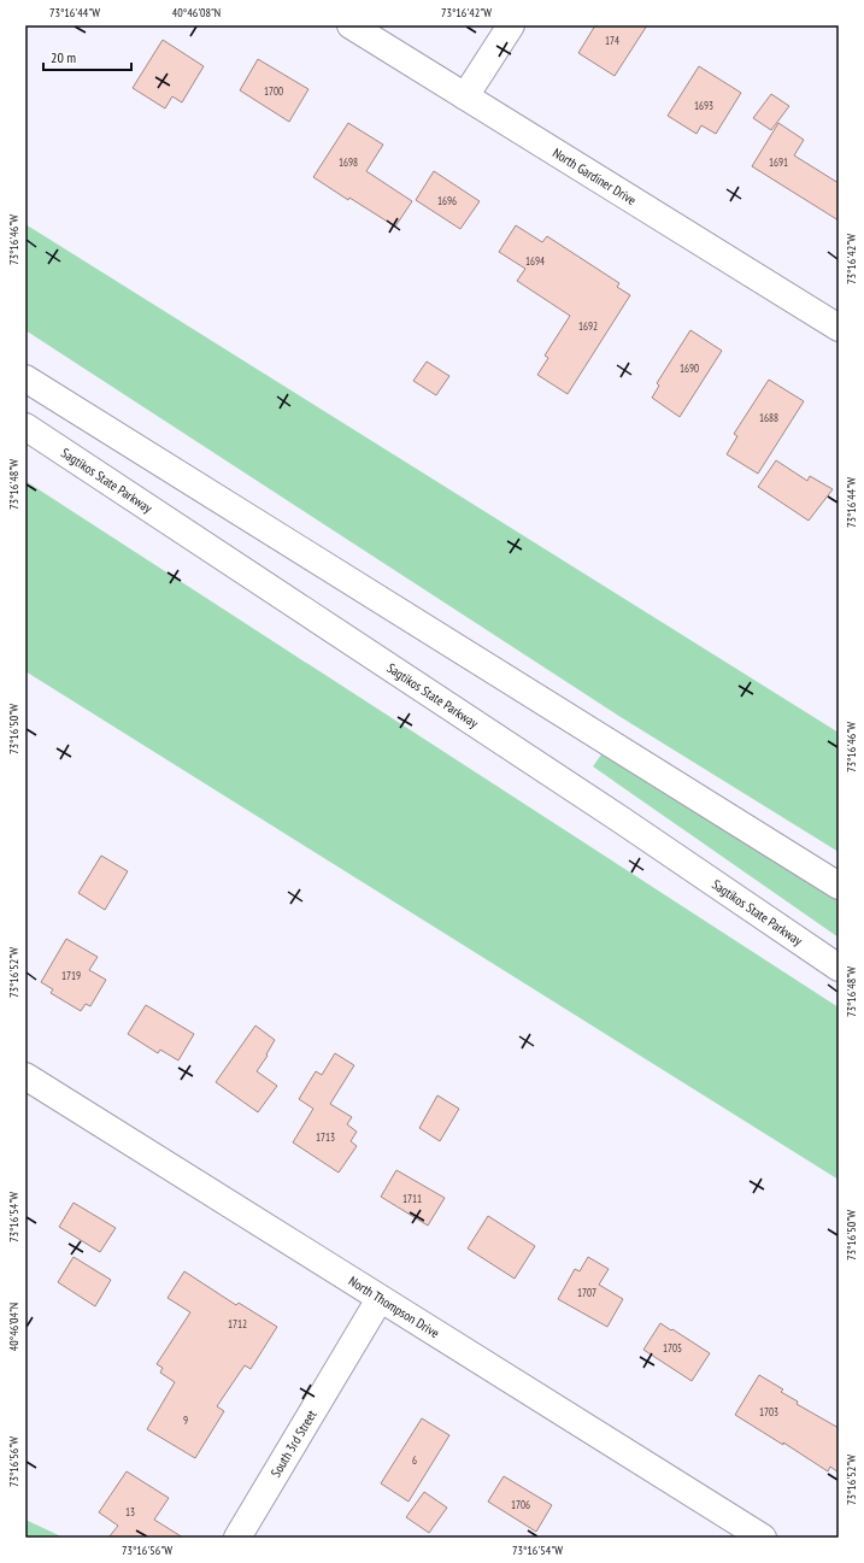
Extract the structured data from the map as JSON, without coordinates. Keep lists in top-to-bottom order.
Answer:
{
  "streets": {
    "main road": [
      "North Gardiner Drive",
      "Sagtikos State Parkway",
      "North Thompson Drive",
      "South 3rd Street"
    ]
  },
  "crossings": [
    ["North Thompson Drive", "South 3rd Street"]
  ],
  "house_numbers": [
    "174",
    "1700",
    "1693",
    "1698",
    "1691",
    "1696",
    "1694",
    "1692",
    "1690",
    "1688",
    "1719",
    "1713",
    "1711",
    "1707",
    "1712",
    "1705",
    "1703",
    "9",
    "6",
    "1706",
    "13"
  ],
  "scale_bar": "20 m",
  "coordinates": [
    "73°16'44\"W",
    "40°46'08\"N",
    "73°16'42\"W",
    "73°16'46\"W",
    "73°16'48\"W",
    "73°16'50\"W",
    "73°16'52\"W",
    "73°16'54\"W",
    "40°46'04\"N",
    "73°16'56\"W"
  ]
}
